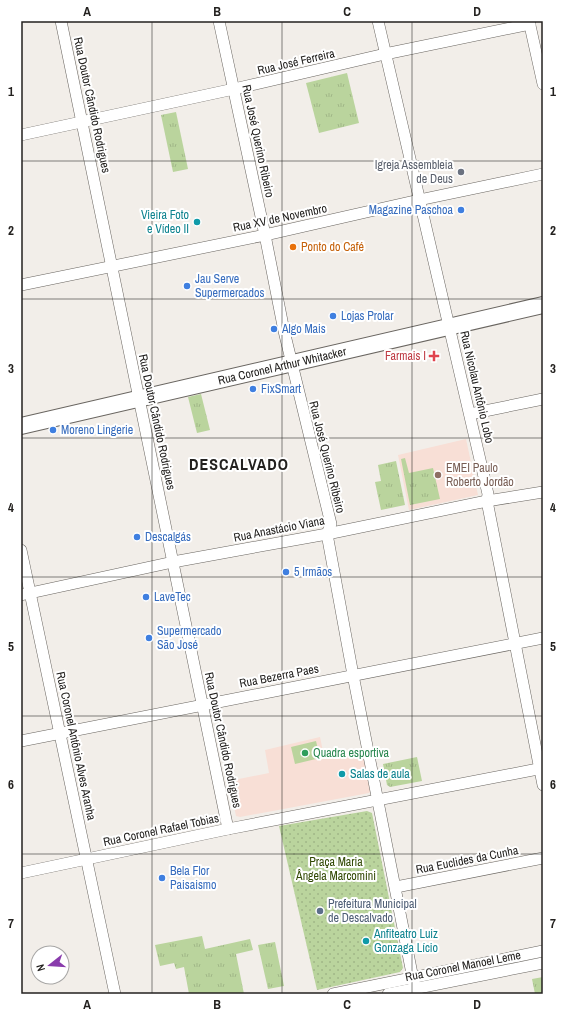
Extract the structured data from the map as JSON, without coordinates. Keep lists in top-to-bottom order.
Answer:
{
  "streets": {
    "main road": ["Rua Coronel Arthur Whitacker"],
    "street": [
      "Rua José Ferreira",
      "Rua Doutor Cândido Rodrigues",
      "Rua José Querino Ribeiro",
      "Rua XV de Novembro",
      "Rua Nicolau Antônio Lobo",
      "Rua Anastácio Viana",
      "Rua Bezerra Paes",
      "Rua Coronel Antônio Alves Aranha",
      "Rua Coronel Rafael Tobias",
      "Rua Euclides da Cunha",
      "Rua Coronel Manoel Leme"
    ]
  },
  "crossings": [
    ["Rua José Ferreira", "Rua Doutor Cândido Rodrigues"],
    ["Rua José Ferreira", "Rua José Querino Ribeiro"],
    ["Rua José Ferreira", "Rua Nicolau Antônio Lobo"],
    ["Rua Doutor Cândido Rodrigues", "Rua XV de Novembro"],
    ["Rua Doutor Cândido Rodrigues", "Rua Coronel Arthur Whitacker"],
    ["Rua Doutor Cândido Rodrigues", "Rua Anastácio Viana"],
    ["Rua Doutor Cândido Rodrigues", "Rua Bezerra Paes"],
    ["Rua Doutor Cândido Rodrigues", "Rua Coronel Rafael Tobias"],
    ["Rua José Querino Ribeiro", "Rua XV de Novembro"],
    ["Rua José Querino Ribeiro", "Rua Coronel Arthur Whitacker"],
    ["Rua José Querino Ribeiro", "Rua Anastácio Viana"],
    ["Rua José Querino Ribeiro", "Rua Bezerra Paes"],
    ["Rua José Querino Ribeiro", "Rua Coronel Rafael Tobias"],
    ["Rua José Querino Ribeiro", "Rua Euclides da Cunha"],
    ["Rua José Querino Ribeiro", "Rua Coronel Manoel Leme"],
    ["Rua XV de Novembro", "Rua Nicolau Antônio Lobo"],
    ["Rua Coronel Arthur Whitacker", "Rua Nicolau Antônio Lobo"],
    ["Rua Nicolau Antônio Lobo", "Rua Anastácio Viana"],
    ["Rua Nicolau Antônio Lobo", "Rua Bezerra Paes"],
    ["Rua Nicolau Antônio Lobo", "Rua Coronel Rafael Tobias"],
    ["Rua Anastácio Viana", "Rua Coronel Antônio Alves Aranha"],
    ["Rua Bezerra Paes", "Rua Coronel Antônio Alves Aranha"],
    ["Rua Coronel Antônio Alves Aranha", "Rua Coronel Rafael Tobias"]
  ],
  "districts": ["DESCALVADO"],
  "parks": ["Praça Maria Ângela Marcomini"],
  "places": {
    "other": [
      "Igreja Assembleia de Deus",
      "Magazine Paschoa",
      "Vieira Foto e Vídeo II",
      "Ponto do Café",
      "Jau Serve Supermercados",
      "Lojas Prolar",
      "Algo Mais",
      "FixSmart",
      "Moreno Lingerie",
      "EMEI Paulo Roberto Jordão",
      "Descalgás",
      "5 Irmãos",
      "LaveTec",
      "Supermercado São José",
      "Quadra esportiva",
      "Salas de aula",
      "Bela Flor Paisaismo",
      "Prefeitura Municipal de Descalvado",
      "Anfiteatro Luiz Gonzaga Lício"
    ],
    "health": ["Farmais I"]
  },
  "north": "left",
  "grid": {
    "columns": [
      "A",
      "B",
      "C",
      "D"
    ],
    "rows": [
      "1",
      "2",
      "3",
      "4",
      "5",
      "6",
      "7"
    ]
  }
}
